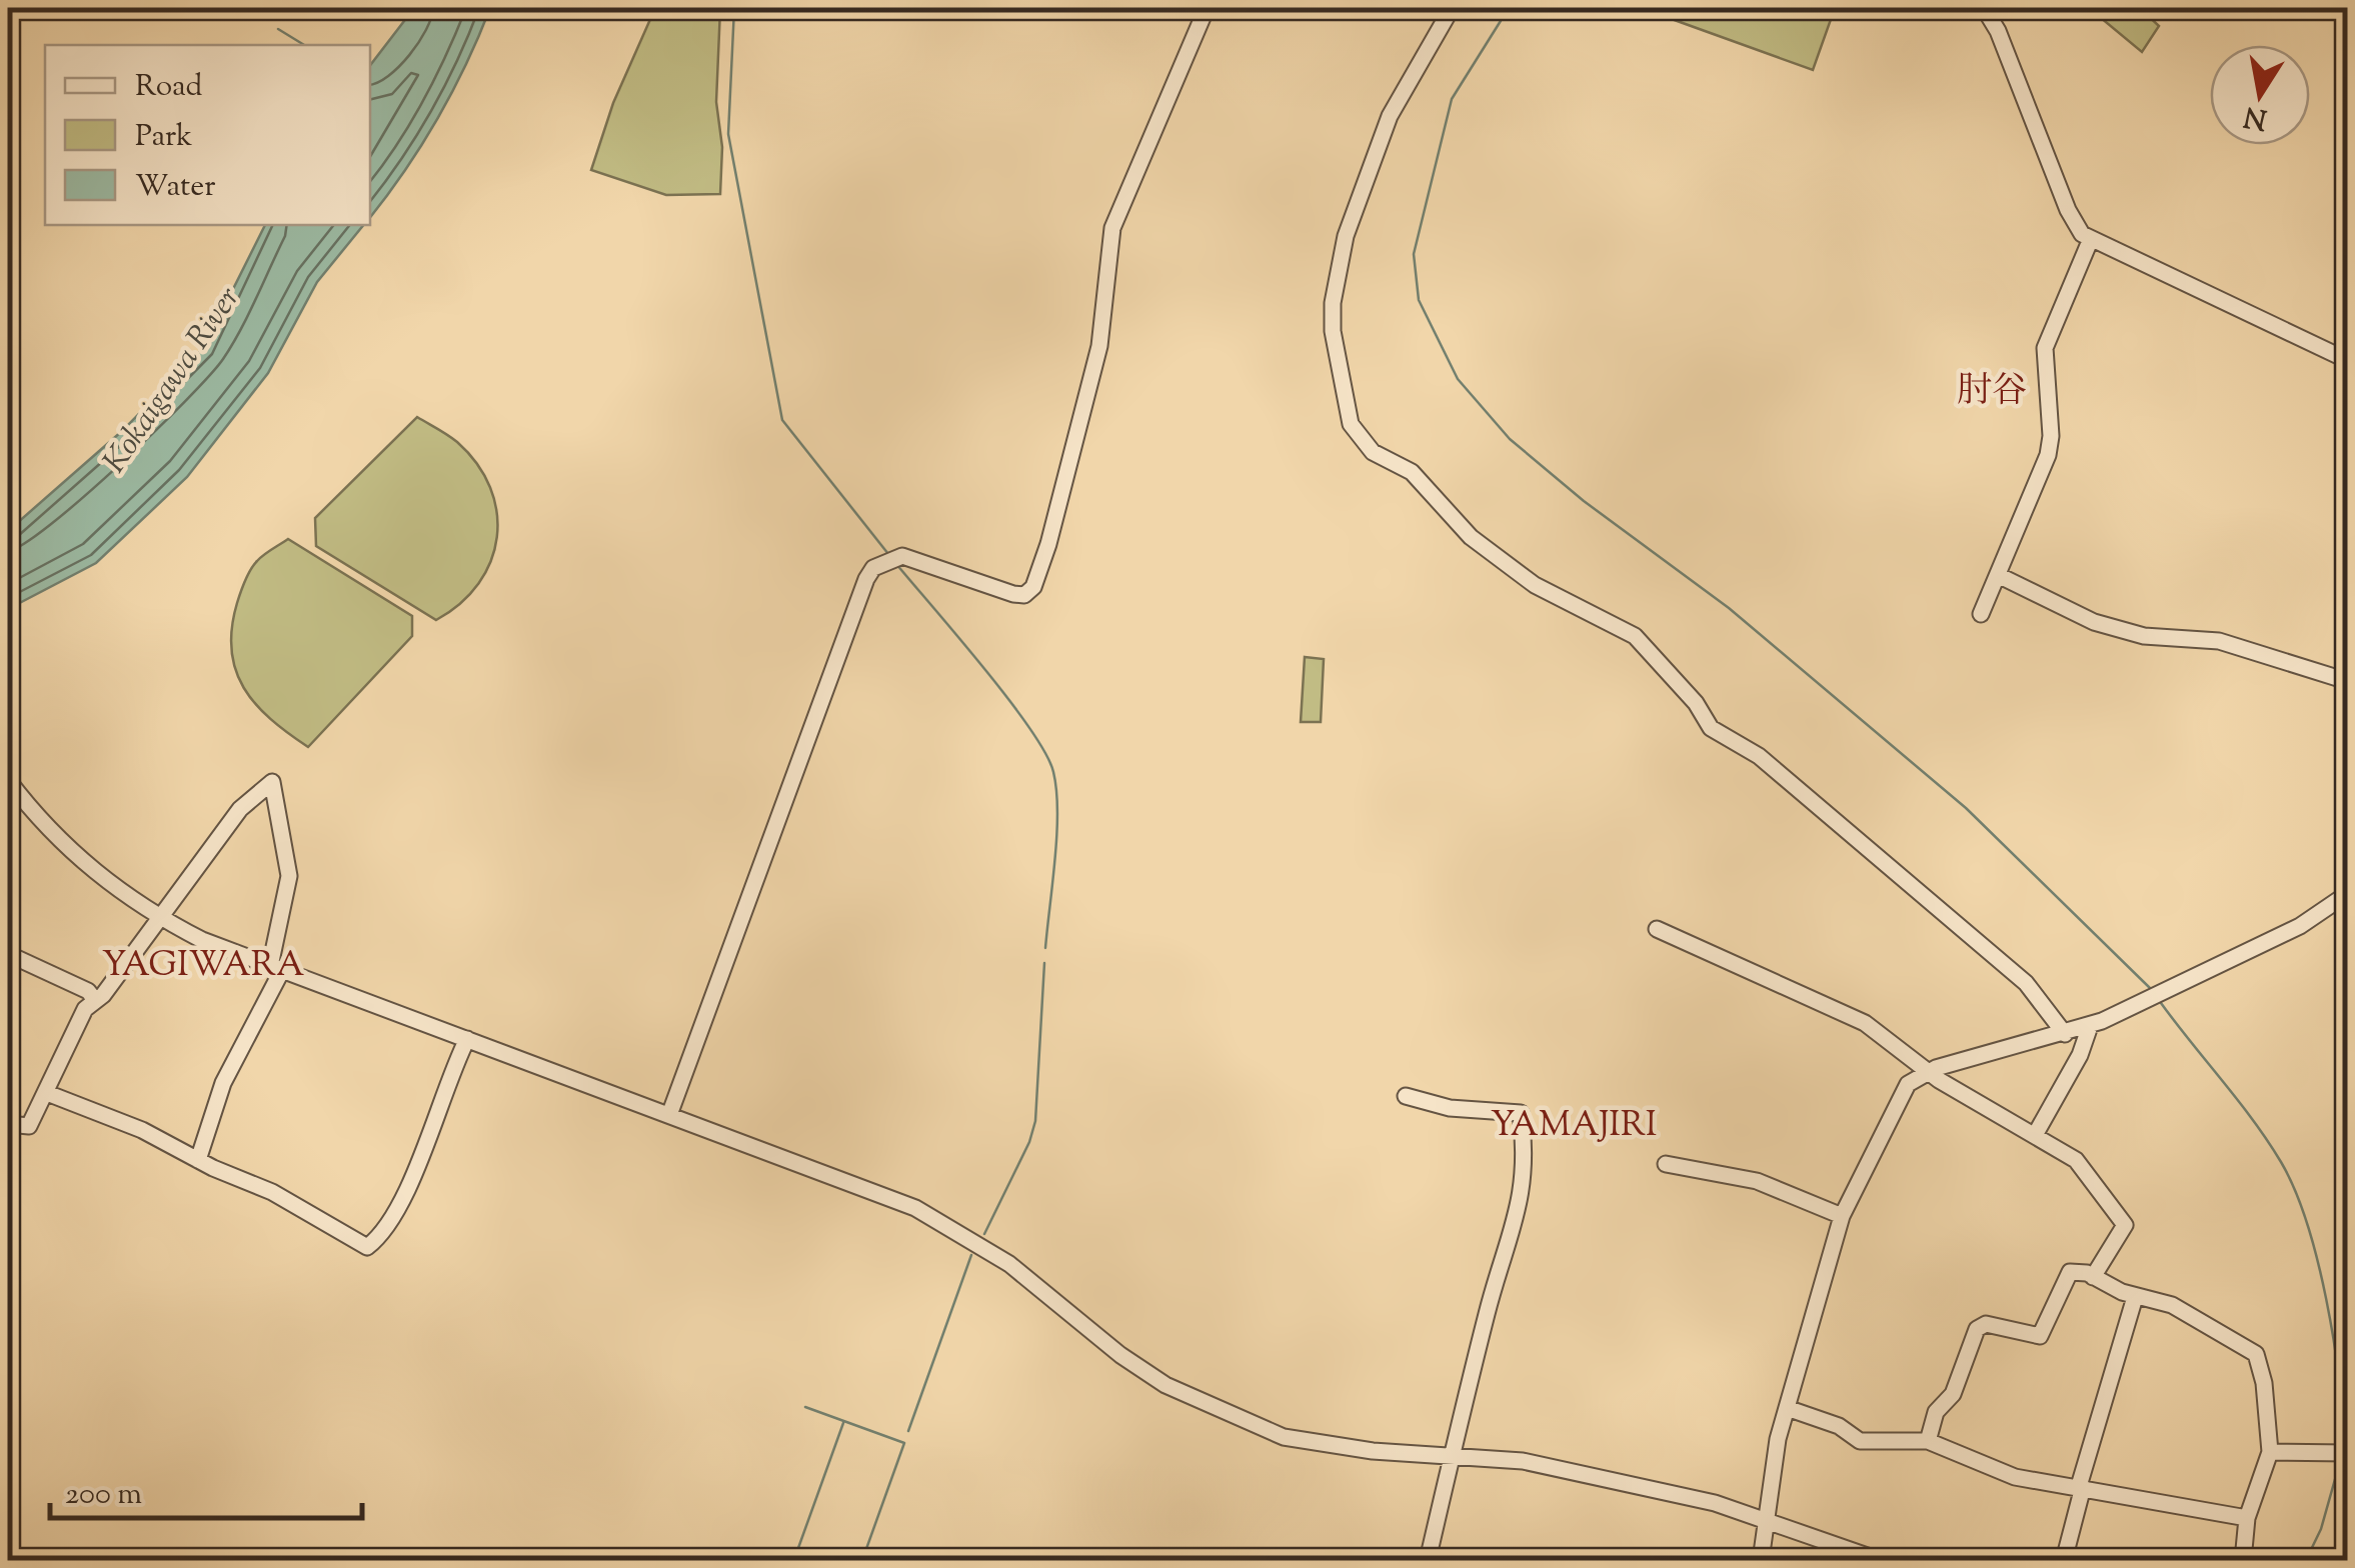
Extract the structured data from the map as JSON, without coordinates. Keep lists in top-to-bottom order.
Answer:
{
  "districts": ["肘谷", "YAGIWARA", "YAMAJIRI"],
  "water": ["Kokaigawa River"],
  "legend": ["Road", "Park", "Water"],
  "scale_bar": "200 m",
  "north": "bottom"
}
